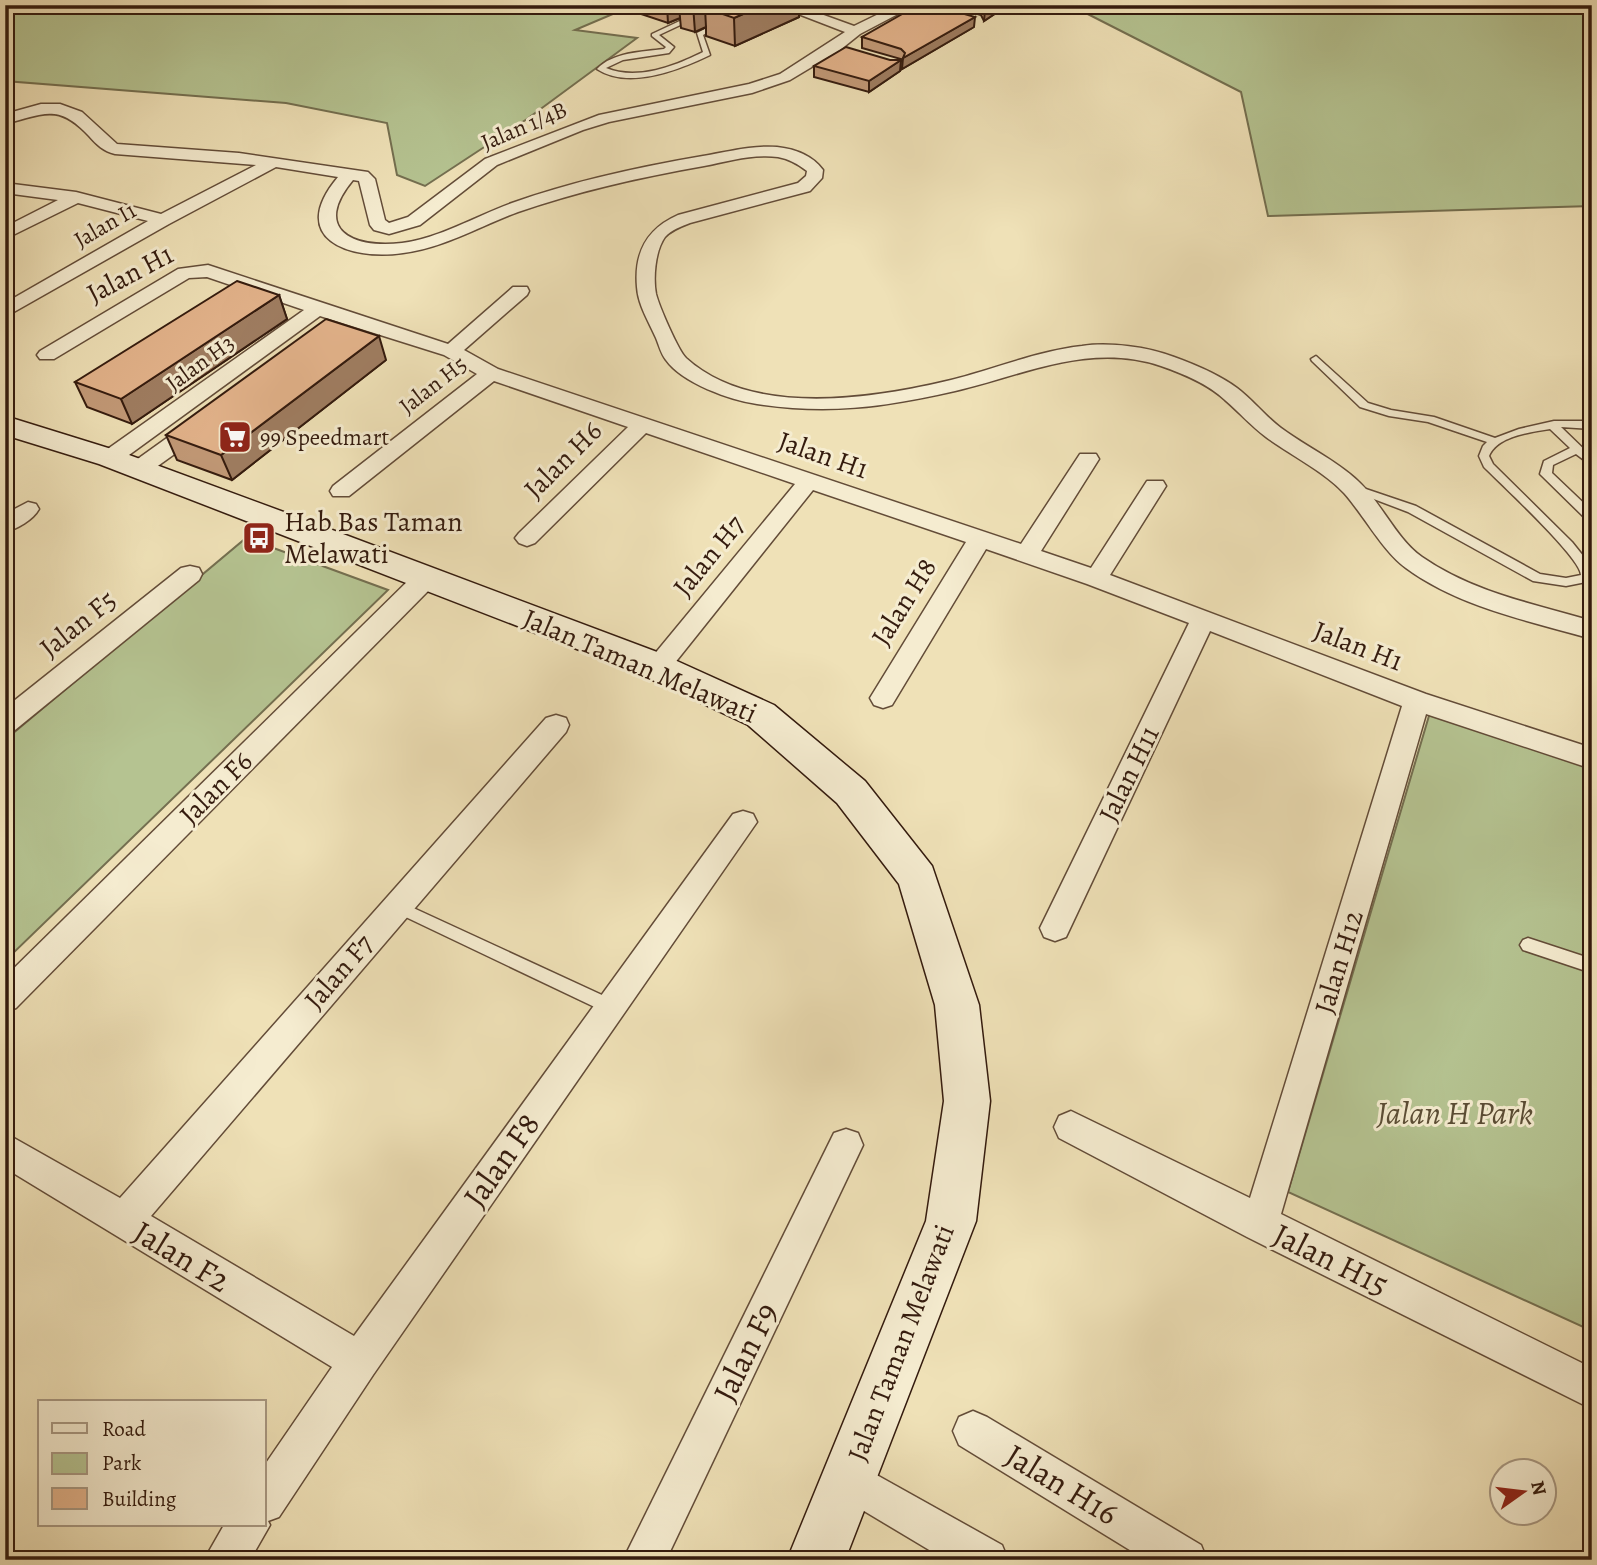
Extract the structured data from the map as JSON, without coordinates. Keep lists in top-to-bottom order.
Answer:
{
  "streets": {
    "main road": ["Jalan Taman Melawati"],
    "street": [
      "Jalan 1/4B",
      "Jalan I1",
      "Jalan H1",
      "Jalan H3",
      "Jalan H5",
      "Jalan H6",
      "Jalan H7",
      "Jalan H8",
      "Jalan F5",
      "Jalan H11",
      "Jalan F6",
      "Jalan H12",
      "Jalan F7",
      "Jalan F8",
      "Jalan F2",
      "Jalan H15",
      "Jalan F9",
      "Jalan H16"
    ]
  },
  "crossings": [
    ["Jalan H1", "Jalan H3"],
    ["Jalan H1", "Jalan H5"],
    ["Jalan H1", "Jalan H6"],
    ["Jalan H1", "Jalan H7"],
    ["Jalan H1", "Jalan H8"],
    ["Jalan H1", "Jalan H11"],
    ["Jalan H1", "Jalan H12"],
    ["Jalan H3", "Jalan Taman Melawati"],
    ["Jalan H7", "Jalan Taman Melawati"],
    ["Jalan Taman Melawati", "Jalan F6"],
    ["Jalan H12", "Jalan H15"],
    ["Jalan F7", "Jalan F2"],
    ["Jalan F8", "Jalan F2"]
  ],
  "parks": ["Jalan H Park"],
  "places": {
    "supermarket": ["99 Speedmart"],
    "bus stop": ["Hab Bas Taman Melawati"]
  },
  "legend": ["Road", "Park", "Building"],
  "north": "right"
}
